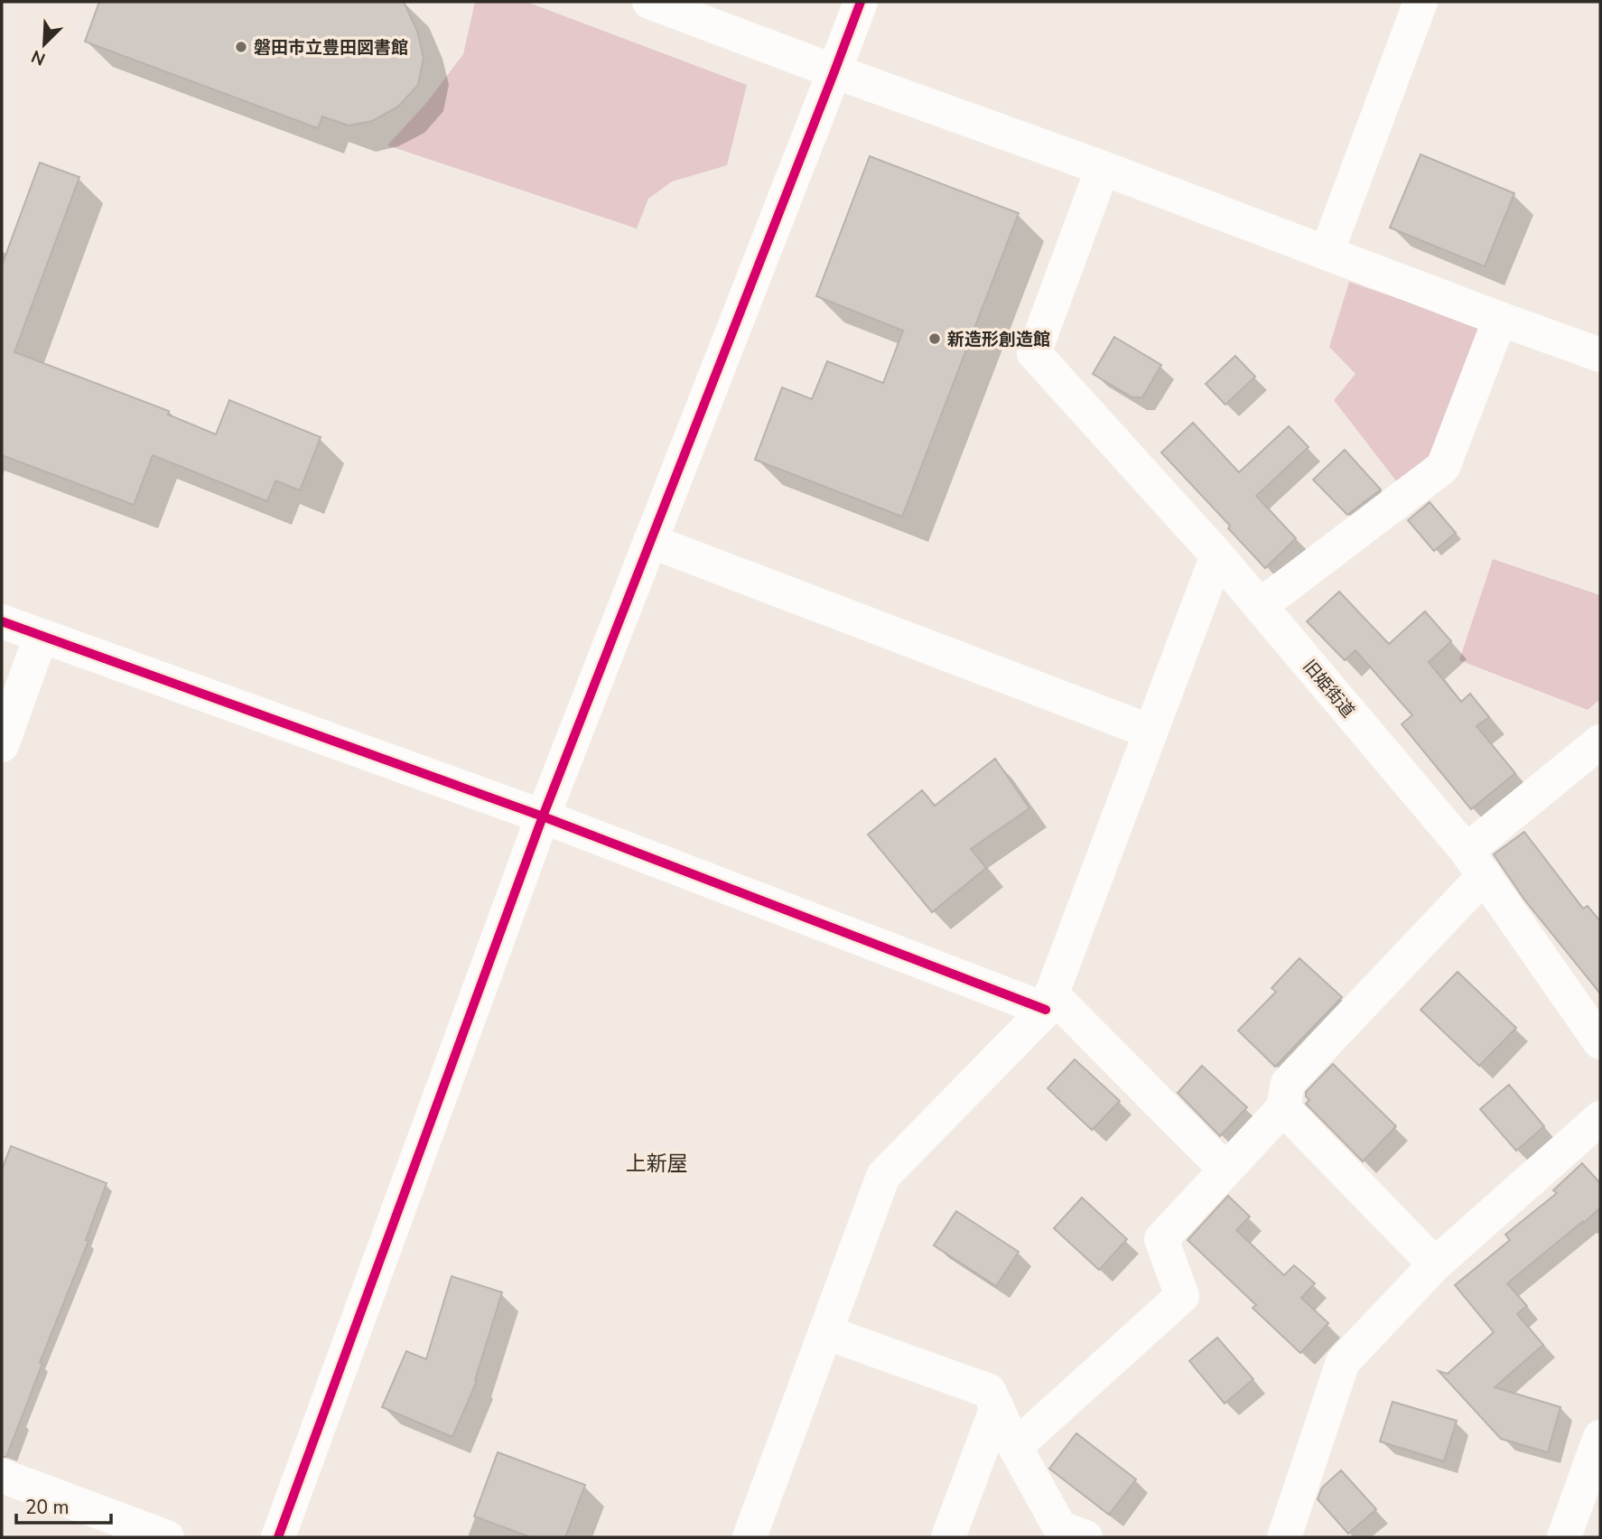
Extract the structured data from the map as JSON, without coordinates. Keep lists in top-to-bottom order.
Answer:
{
  "streets": {
    "street": ["旧姫街道"]
  },
  "districts": ["上新屋"],
  "places": ["磐田市立豊田図書館", "新造形創造館"],
  "scale_bar": "20 m",
  "north": "bottom left"
}
